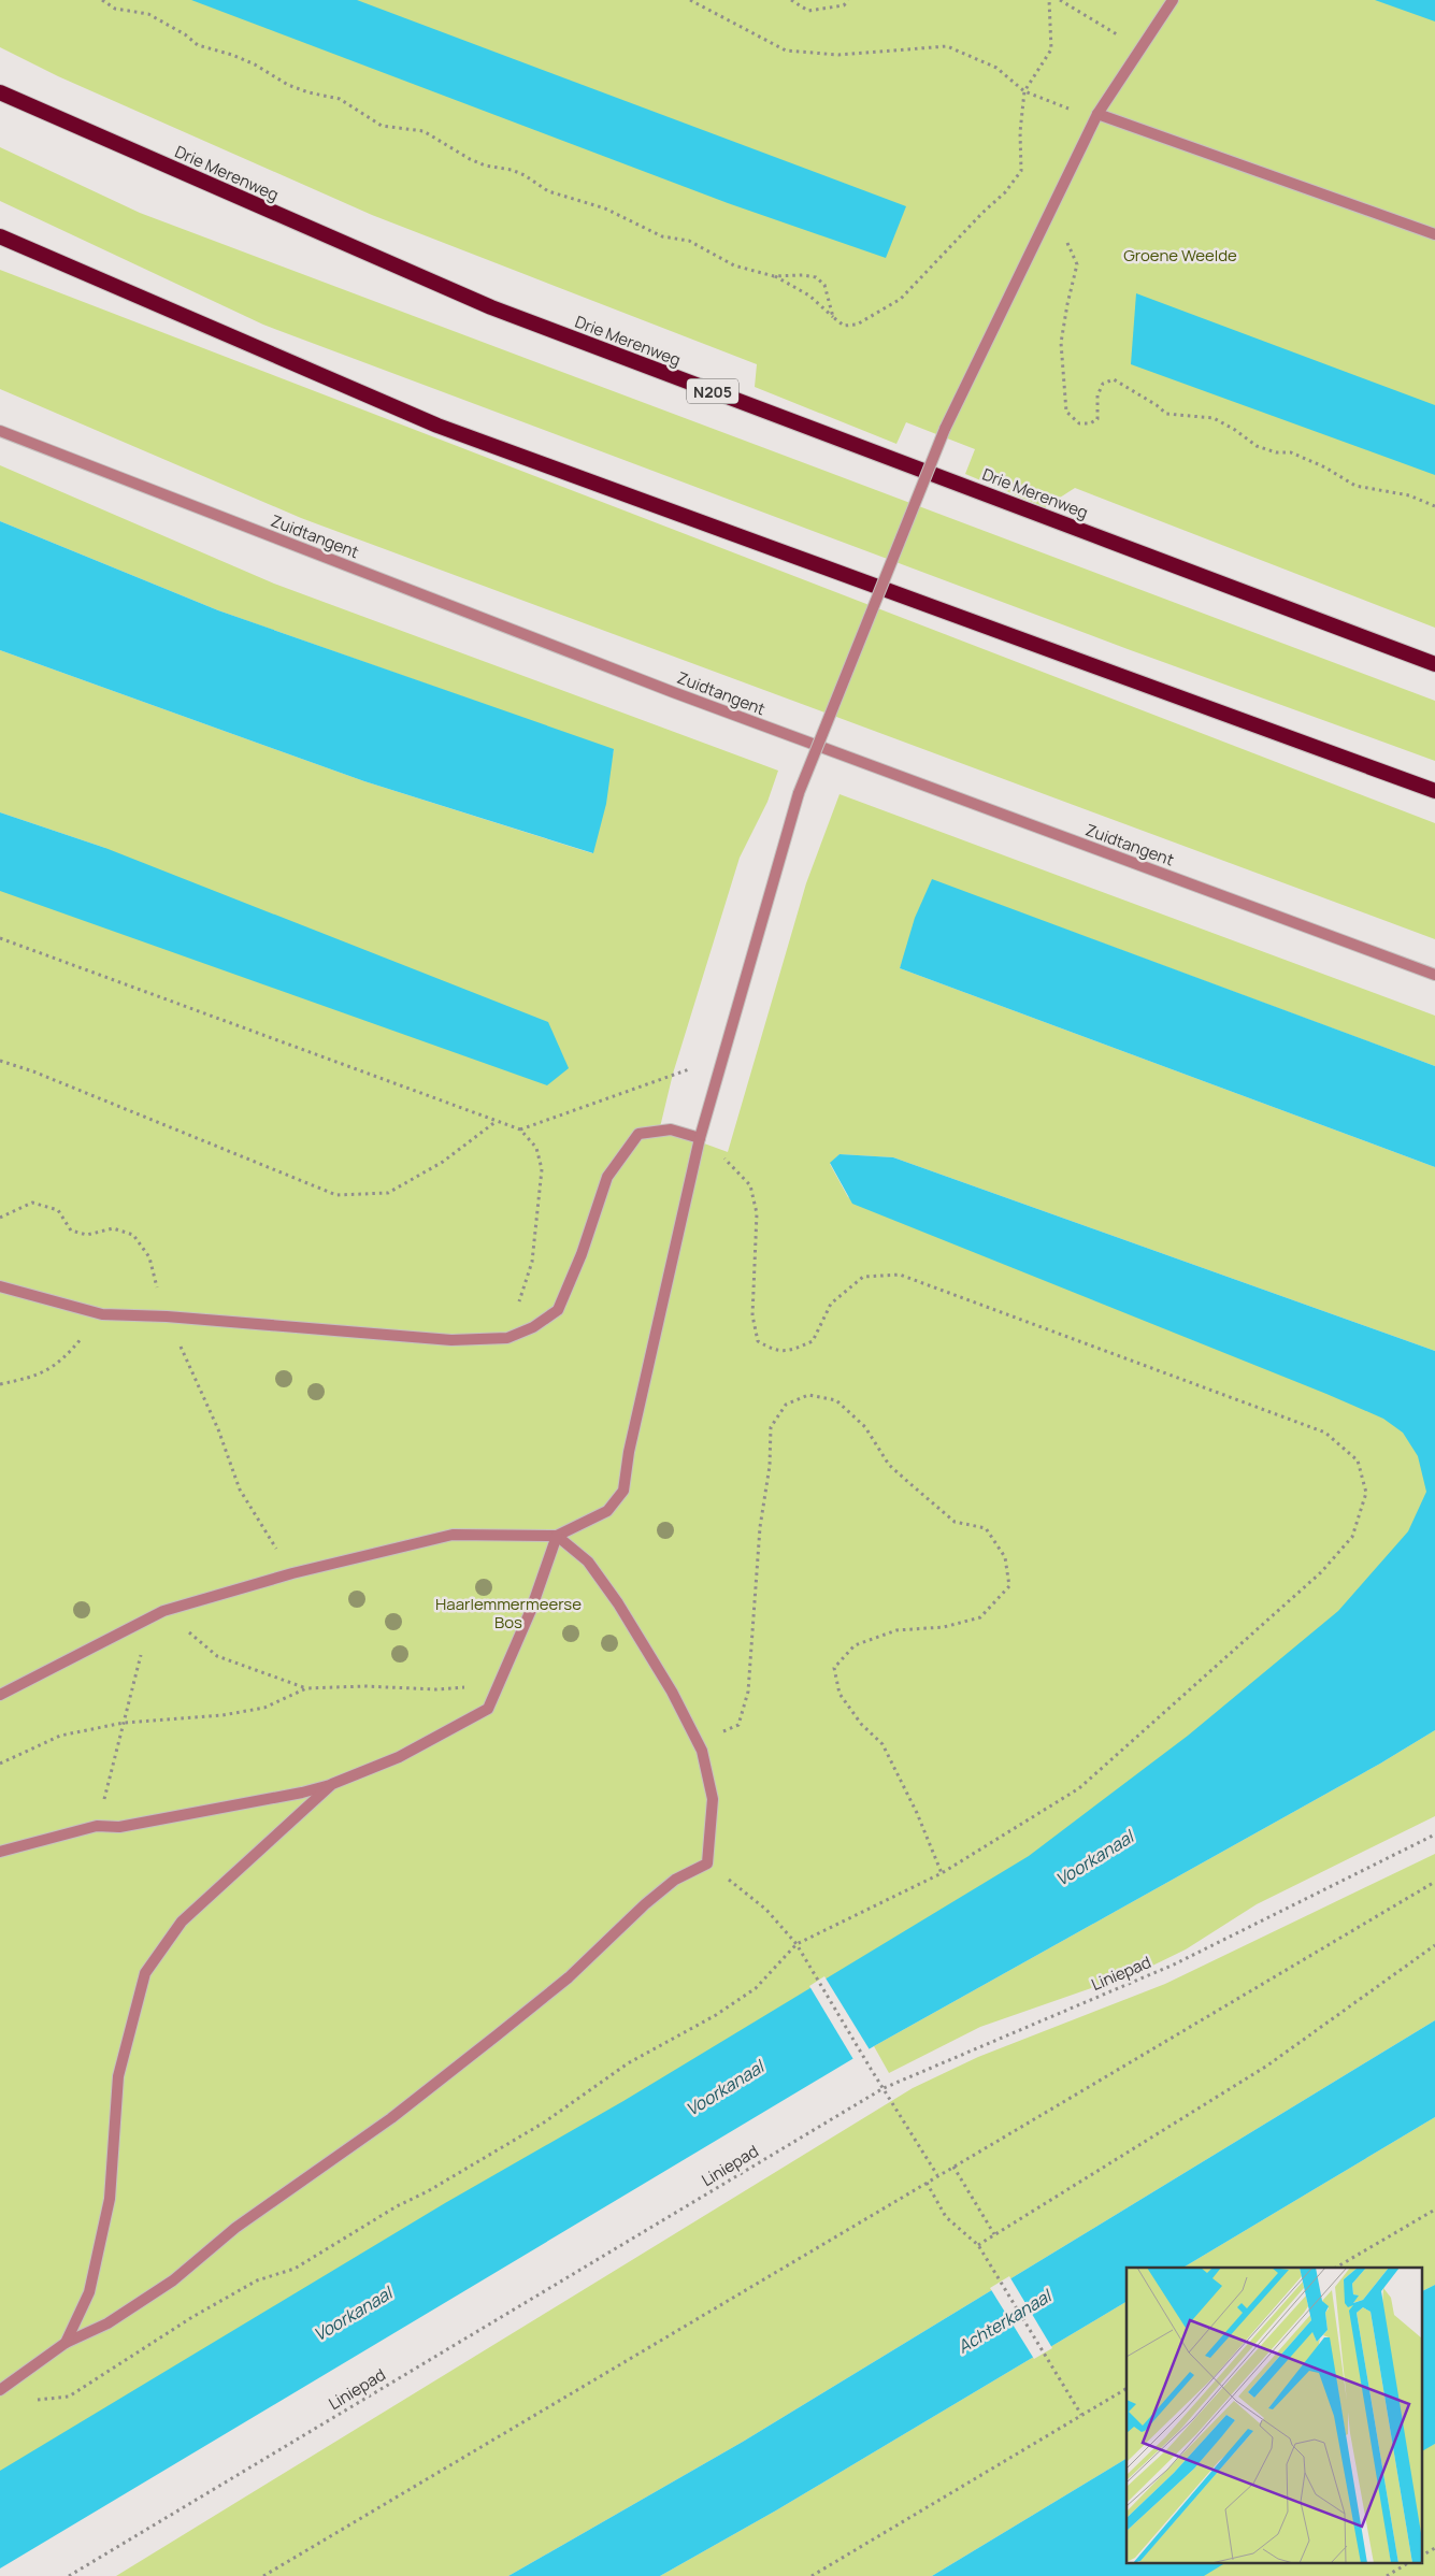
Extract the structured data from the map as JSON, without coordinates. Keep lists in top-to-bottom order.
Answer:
{
  "streets": {
    "highway": ["Drie Merenweg", "N205"],
    "street": ["Zuidtangent"],
    "path": ["Liniepad"]
  },
  "water": ["Voorkanaal", "Achterkanaal"],
  "parks": ["Groene Weelde", "Haarlemmermeerse Bos"]
}
